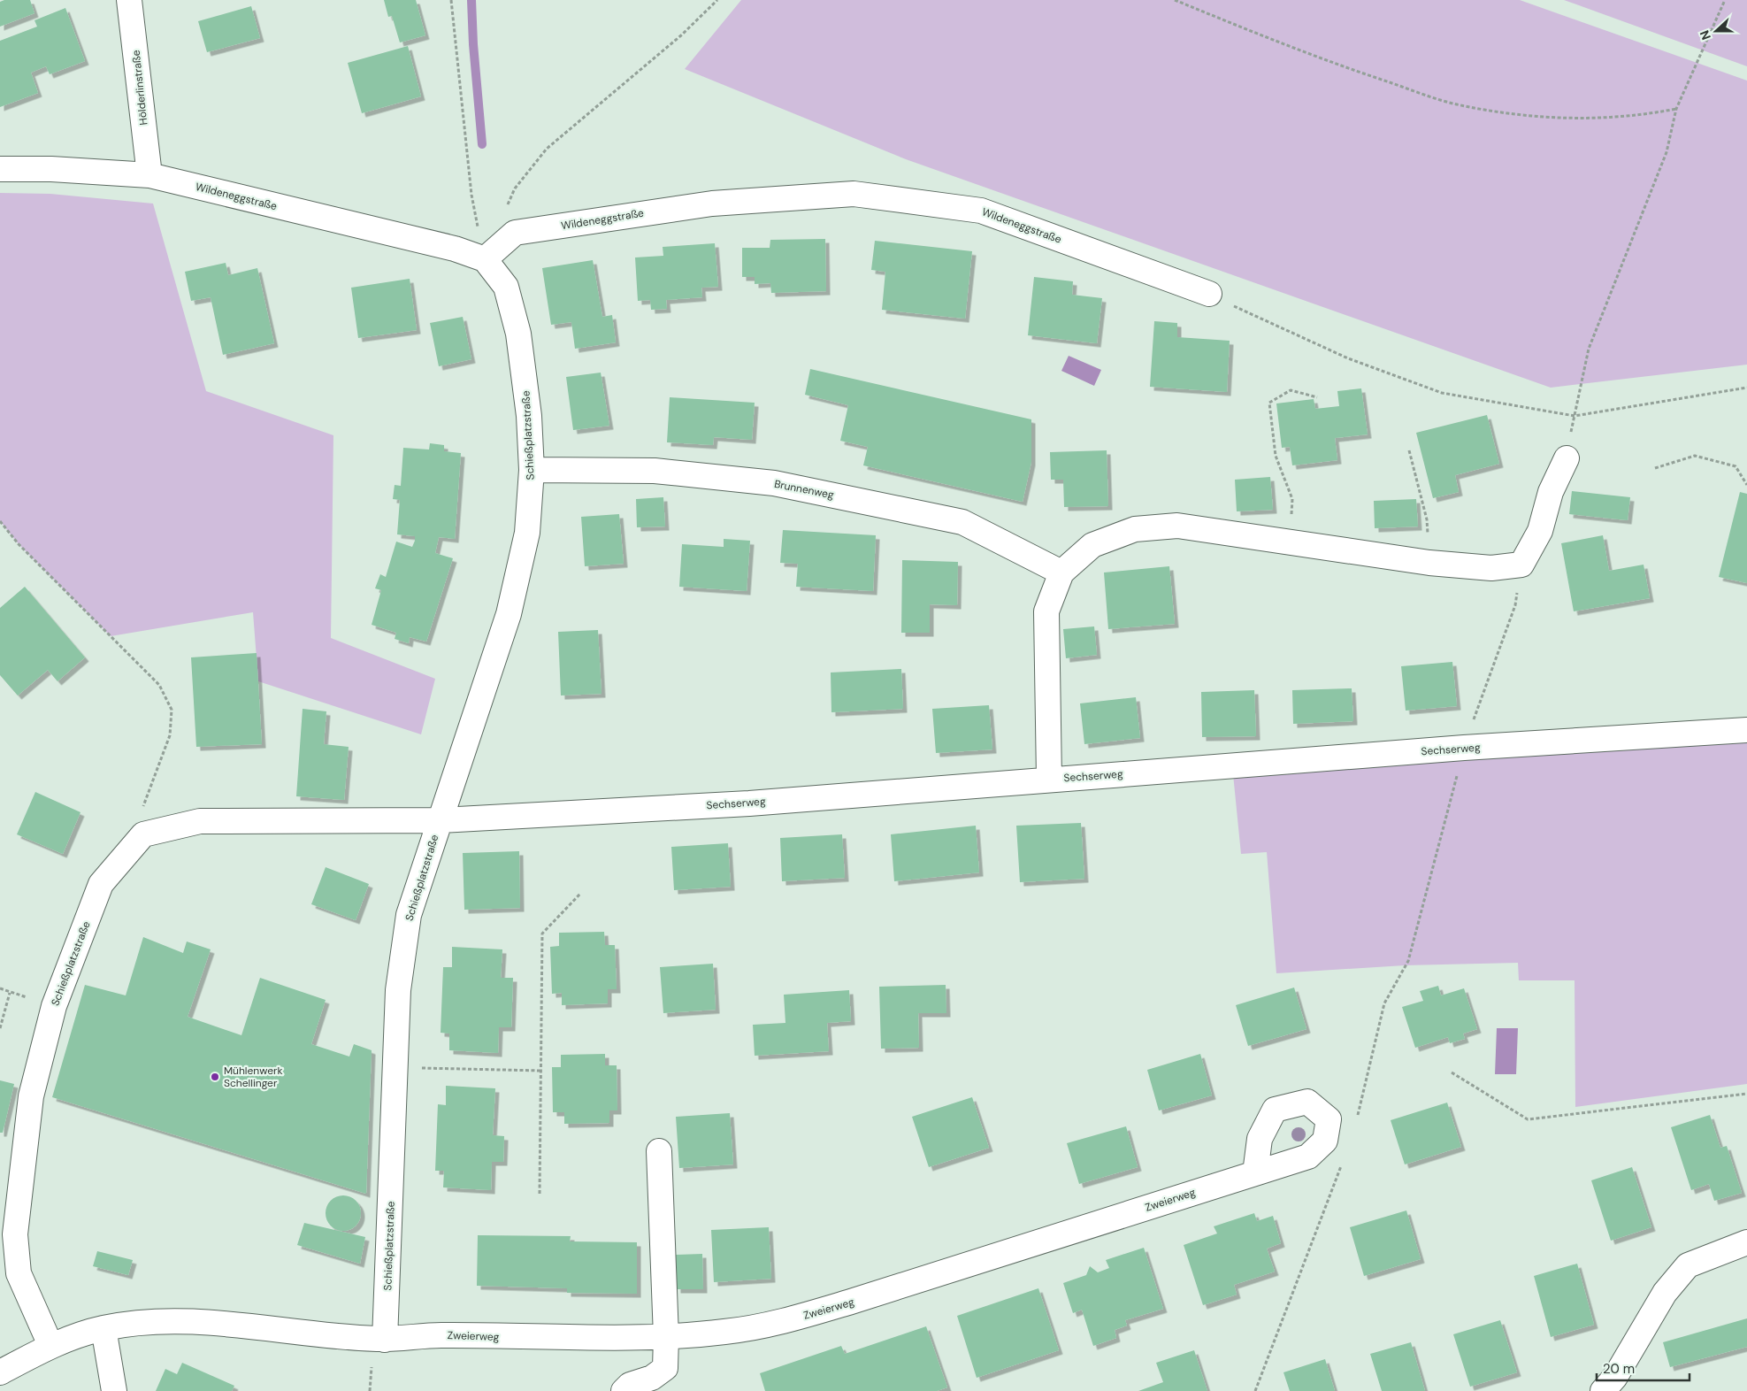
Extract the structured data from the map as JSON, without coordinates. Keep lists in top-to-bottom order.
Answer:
{
  "streets": {
    "street": [
      "Hölderlinstraße",
      "Wildeneggstraße",
      "Schießplatzstraße",
      "Brunnenweg",
      "Sechserweg",
      "Zweierweg"
    ]
  },
  "crossings": [
    ["Hölderlinstraße", "Wildeneggstraße"],
    ["Wildeneggstraße", "Schießplatzstraße"],
    ["Schießplatzstraße", "Brunnenweg"],
    ["Schießplatzstraße", "Sechserweg"],
    ["Schießplatzstraße", "Zweierweg"]
  ],
  "places": ["Mühlenwerk Schellinger"],
  "scale_bar": "20 m",
  "north": "left"
}
